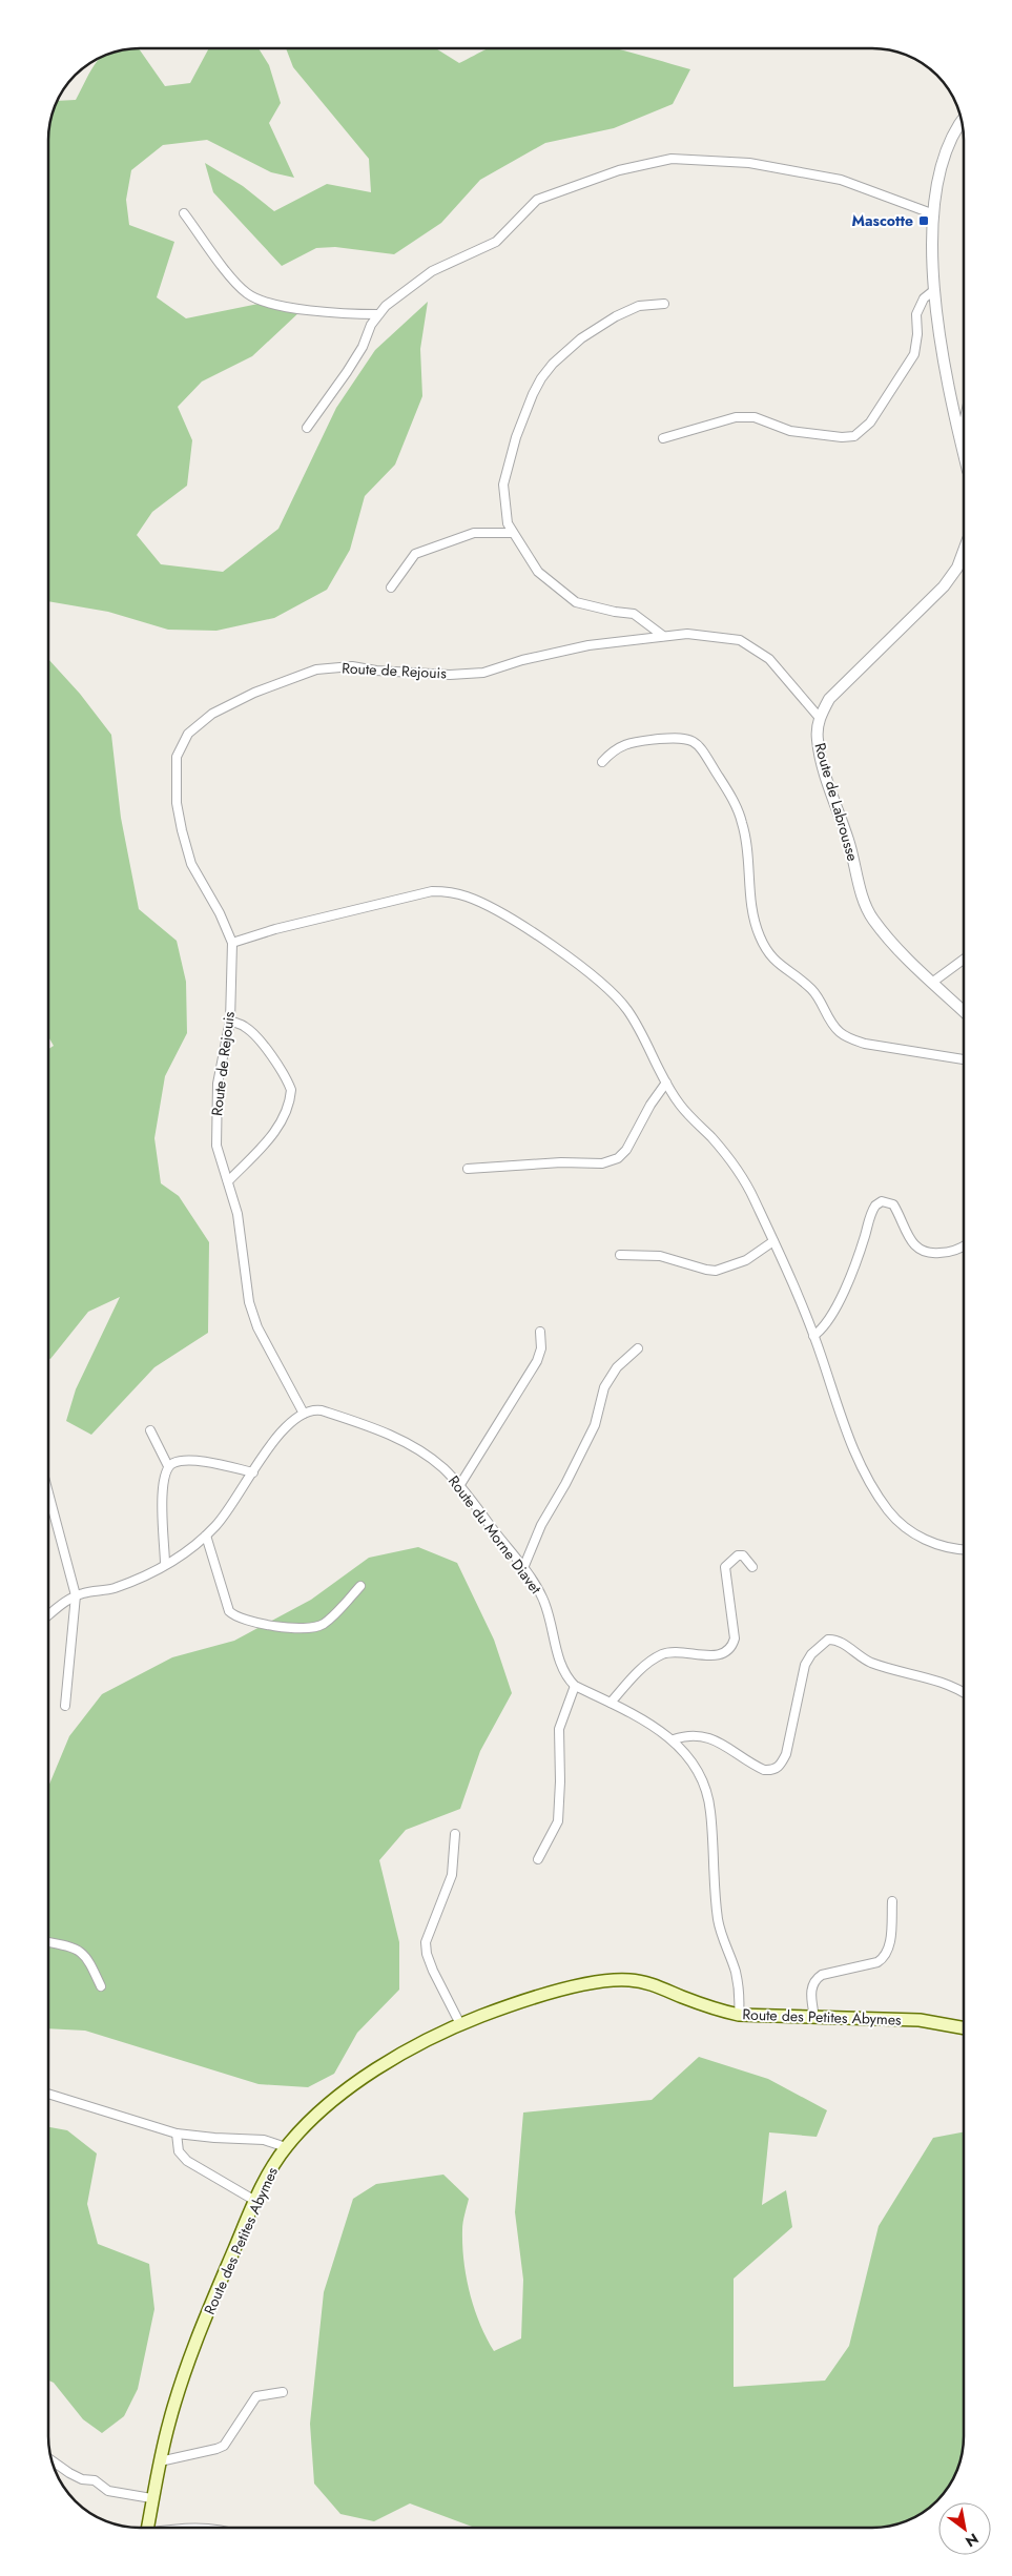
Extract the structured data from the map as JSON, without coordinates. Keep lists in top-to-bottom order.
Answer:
{
  "streets": {
    "main road": ["Route des Petites Abymes"],
    "street": ["Route de Rejouis", "Route de Labrousse", "Route du Morne Diavet"]
  },
  "crossings": [
    ["Route de Rejouis", "Route de Labrousse"],
    ["Route de Rejouis", "Route du Morne Diavet"]
  ],
  "places": {
    "transit": ["Mascotte"]
  },
  "north": "bottom right"
}
